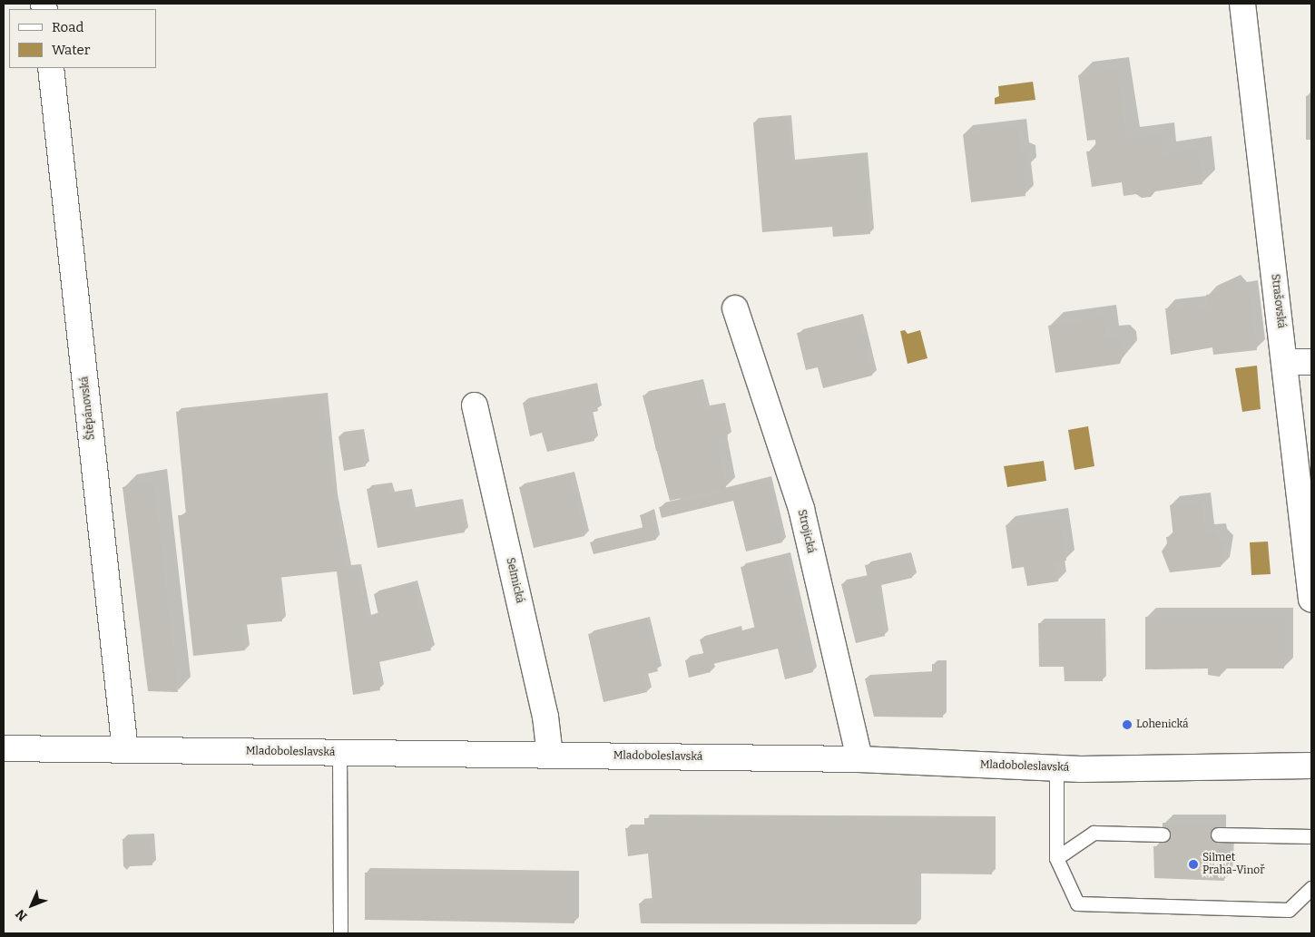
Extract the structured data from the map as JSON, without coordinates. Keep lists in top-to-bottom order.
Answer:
{
  "streets": {
    "street": [
      "Strašovská",
      "Štěpánovská",
      "Strojická",
      "Selmická",
      "Mladoboleslavská"
    ]
  },
  "crossings": [
    ["Štěpánovská", "Mladoboleslavská"],
    ["Strojická", "Mladoboleslavská"],
    ["Selmická", "Mladoboleslavská"]
  ],
  "places": ["Lohenická", "Silmet Praha-Vinoř"],
  "legend": ["Road", "Water"],
  "north": "bottom left"
}
